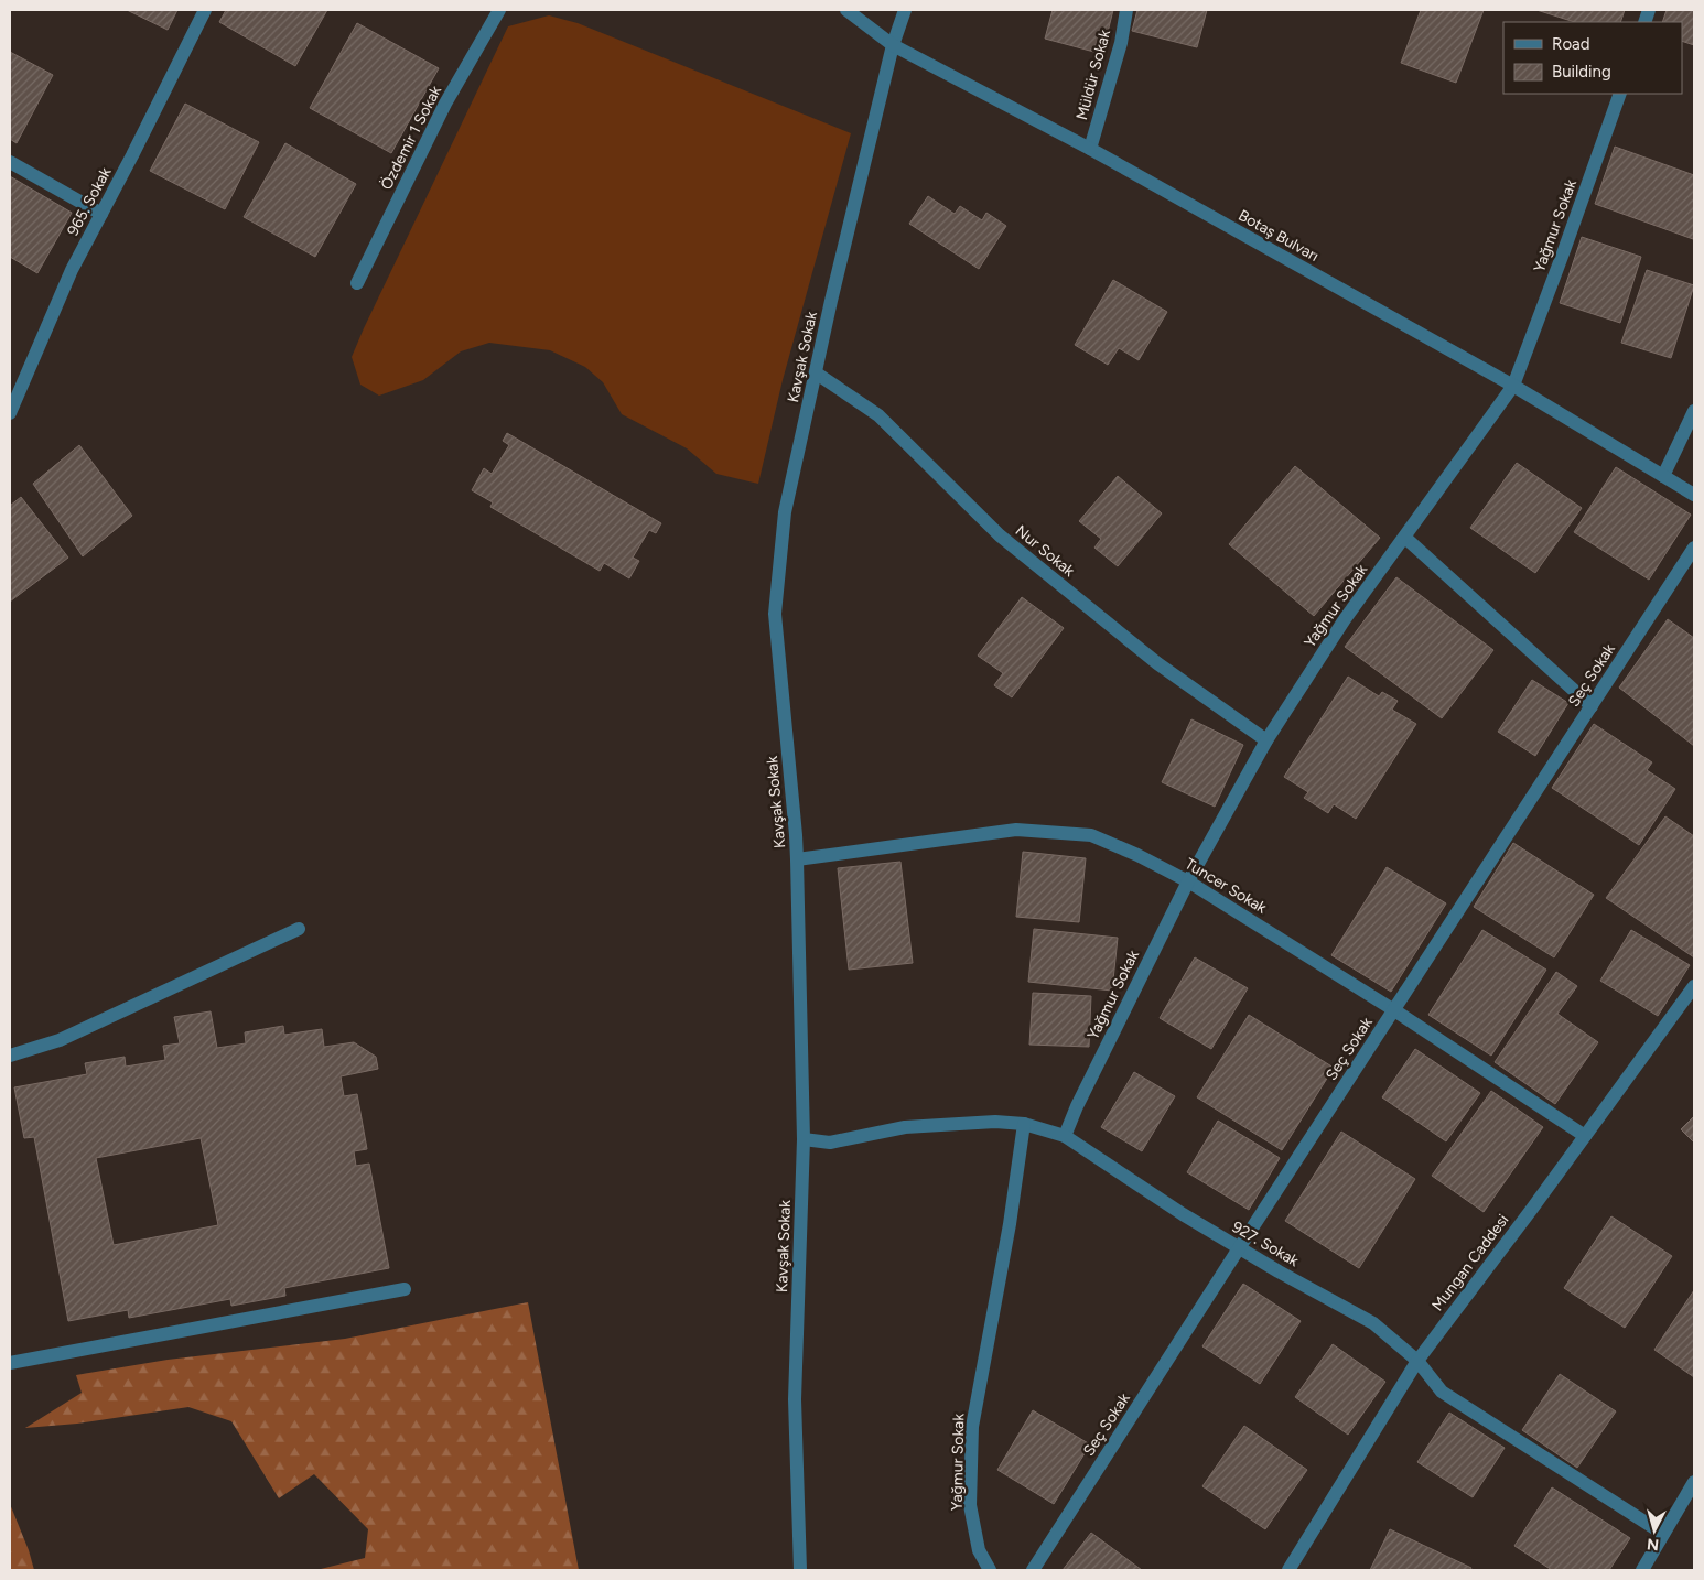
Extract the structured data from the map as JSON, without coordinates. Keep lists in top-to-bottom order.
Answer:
{
  "streets": {
    "street": [
      "Müldür Sokak",
      "Özdemir 1 Sokak",
      "965. Sokak",
      "Yağmur Sokak",
      "Botaş Bulvarı",
      "Kavşak Sokak",
      "Nur Sokak",
      "Seç Sokak",
      "Tuncer Sokak",
      "927. Sokak",
      "Mungan Caddesi"
    ]
  },
  "crossings": [
    ["Müldür Sokak", "Botaş Bulvarı"],
    ["Yağmur Sokak", "Botaş Bulvarı"],
    ["Yağmur Sokak", "Nur Sokak"],
    ["Yağmur Sokak", "Tuncer Sokak"],
    ["Yağmur Sokak", "927. Sokak"],
    ["Botaş Bulvarı", "Kavşak Sokak"],
    ["Kavşak Sokak", "Nur Sokak"],
    ["Kavşak Sokak", "Tuncer Sokak"],
    ["Kavşak Sokak", "927. Sokak"],
    ["Seç Sokak", "Tuncer Sokak"],
    ["Seç Sokak", "927. Sokak"],
    ["Tuncer Sokak", "Mungan Caddesi"],
    ["927. Sokak", "Mungan Caddesi"]
  ],
  "legend": ["Road", "Building"],
  "north": "bottom"
}
